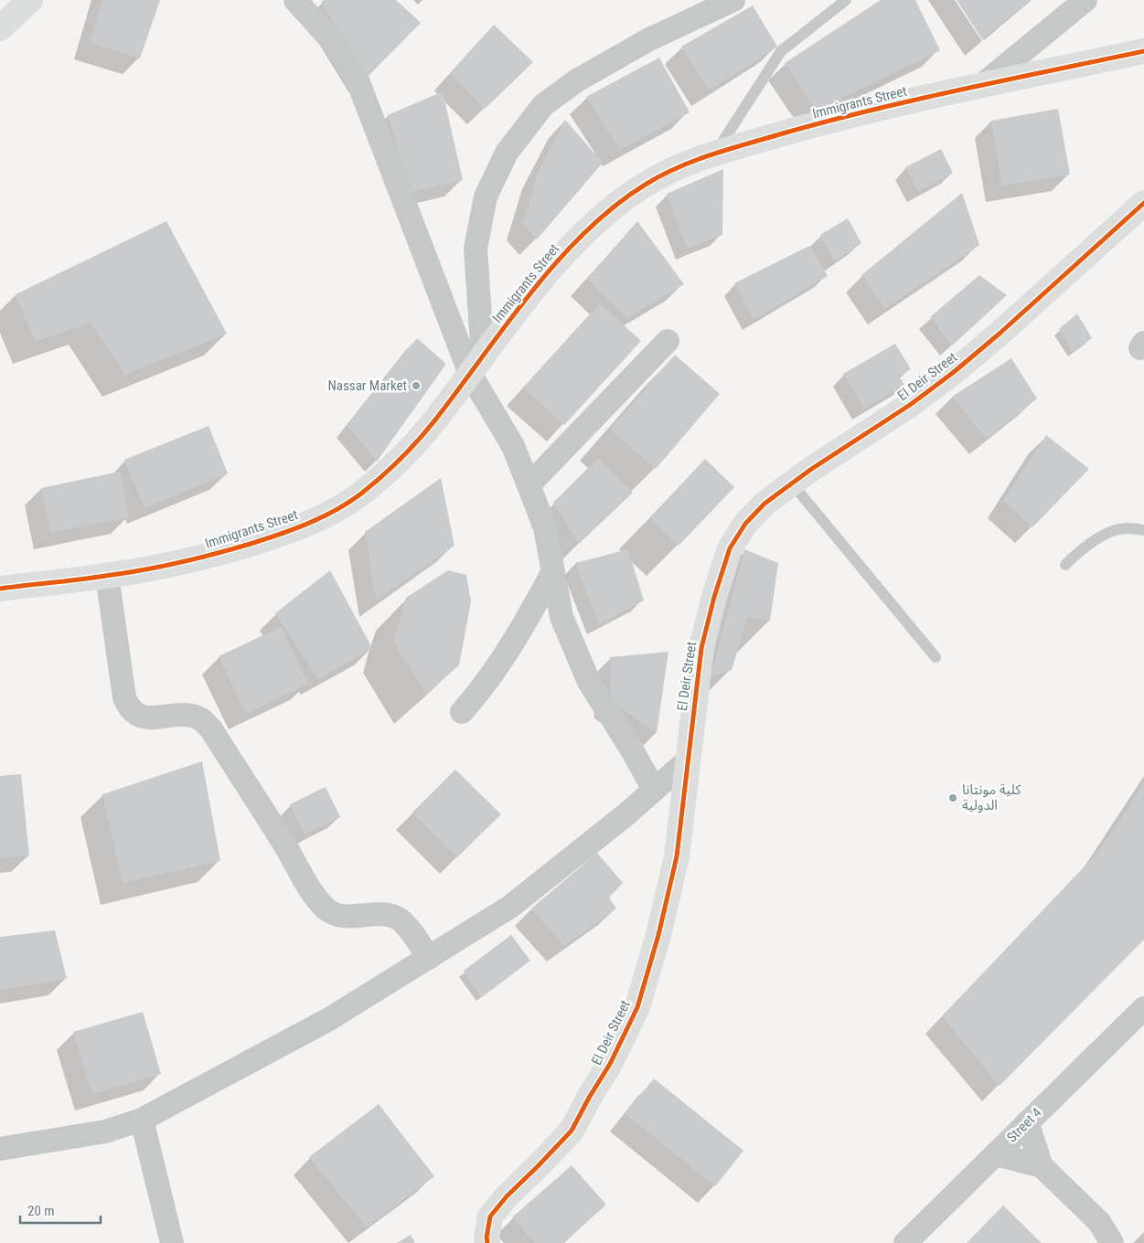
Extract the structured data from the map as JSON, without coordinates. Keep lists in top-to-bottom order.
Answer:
{
  "streets": {
    "street": ["Immigrants Street", "El Deir Street", "Street 4"]
  },
  "places": ["Nassar Market", "كلية مونتانا الدولية"],
  "scale_bar": "20 m"
}
